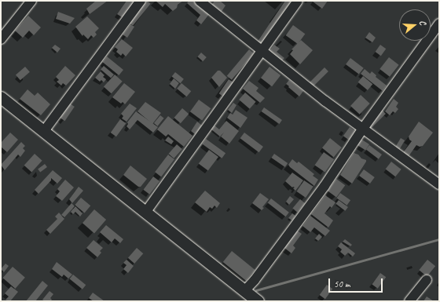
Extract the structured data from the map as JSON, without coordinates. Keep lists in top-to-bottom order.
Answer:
{
  "scale_bar": "50 m",
  "north": "right"
}
